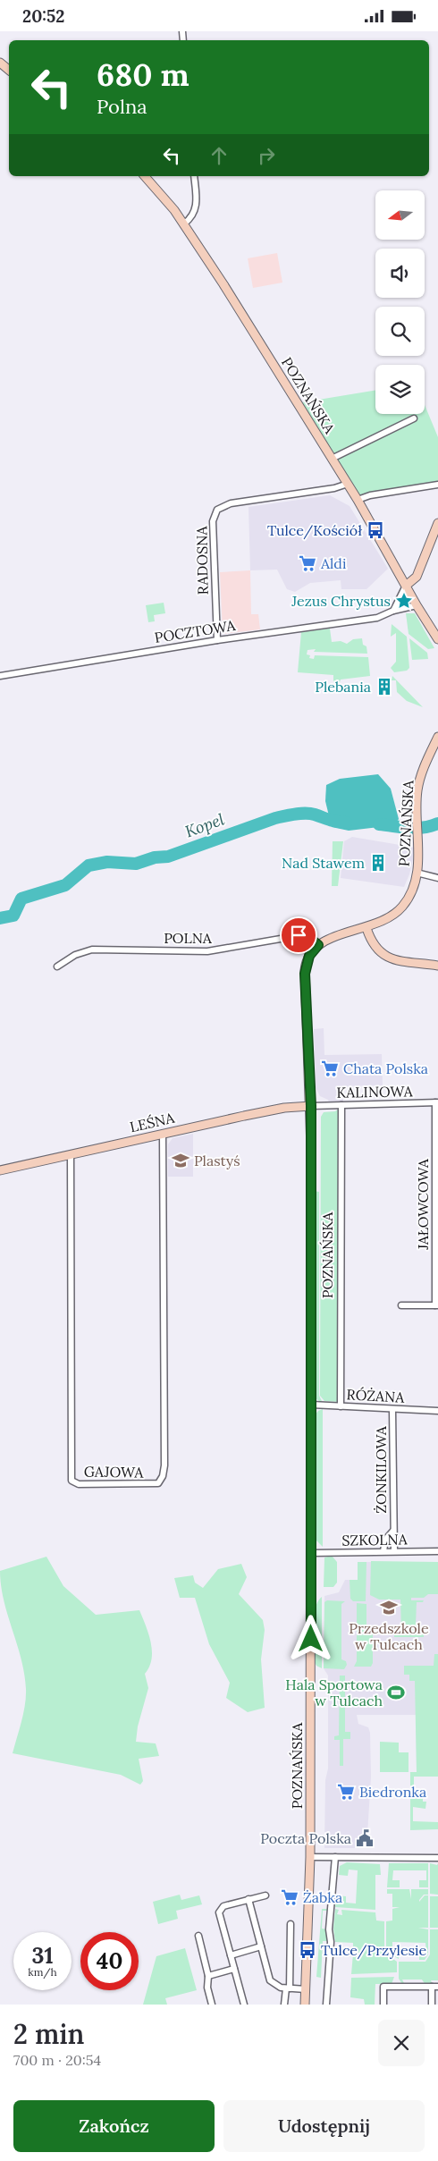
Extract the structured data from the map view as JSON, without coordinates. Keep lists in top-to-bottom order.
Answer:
{
  "streets": {
    "street": [
      "POZNAŃSKA",
      "RADOSNA",
      "POCZTOWA",
      "POLNA",
      "KALINOWA",
      "LEŚNA",
      "JAŁOWCOWA",
      "RÓŻANA",
      "ŻONKILOWA",
      "GAJOWA",
      "SZKOLNA"
    ]
  },
  "crossings": [
    ["POZNAŃSKA", "RADOSNA"],
    ["POZNAŃSKA", "POCZTOWA"],
    ["POZNAŃSKA", "POLNA"],
    ["POZNAŃSKA", "KALINOWA"],
    ["POZNAŃSKA", "LEŚNA"],
    ["POZNAŃSKA", "RÓŻANA"],
    ["POZNAŃSKA", "SZKOLNA"],
    ["RADOSNA", "POCZTOWA"],
    ["KALINOWA", "LEŚNA"],
    ["KALINOWA", "JAŁOWCOWA"],
    ["LEŚNA", "GAJOWA"],
    ["RÓŻANA", "ŻONKILOWA"],
    ["ŻONKILOWA", "SZKOLNA"]
  ],
  "water": ["Kopel"],
  "places": {
    "bus stop": ["Tulce/Kościół", "Tulce/Przylesie"],
    "supermarket": [
      "Aldi",
      "Chata Polska",
      "Biedronka",
      "Żabka"
    ],
    "place": ["Jezus Chrystus"],
    "building": ["Plebania", "Nad Stawem"],
    "school or university": ["Plastyś", "Przedszkole w Tulcach"],
    "sports": ["Hala Sportowa w Tulcach"],
    "public building": ["Poczta Polska"]
  },
  "north": "left",
  "page": {
    "status": "20:52",
    "turn": ["680 m", "Polna"],
    "speed": "31 km/h",
    "limit": "40",
    "heading": ["2 min", "700 m · 20:54"],
    "buttons": ["Zakończ", "Udostępnij"]
  }
}
